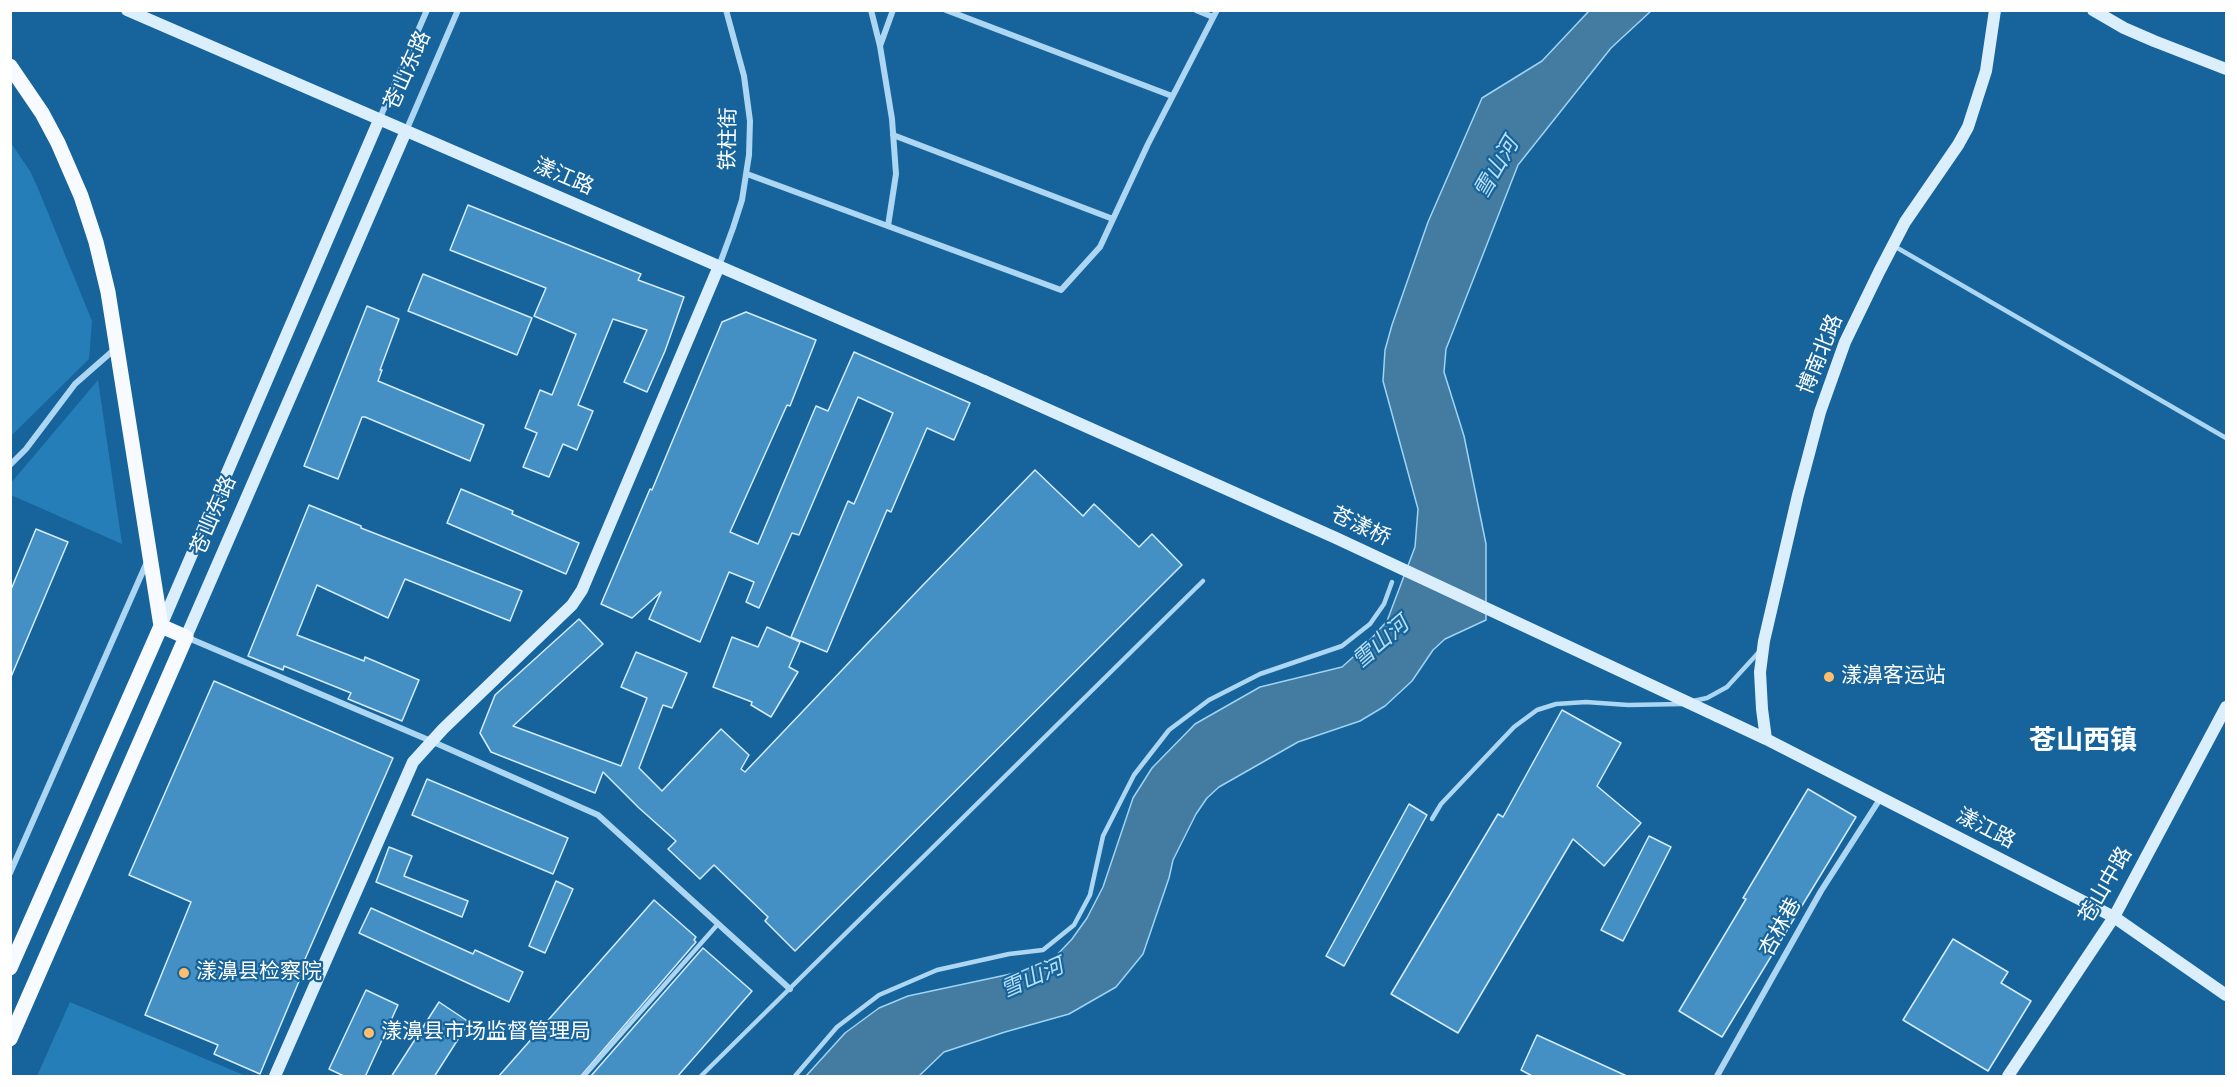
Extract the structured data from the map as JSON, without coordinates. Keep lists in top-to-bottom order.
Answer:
{
  "streets": {
    "main road": [
      "苍山东路",
      "漾江路",
      "博南北路",
      "苍漾桥",
      "苍山中路"
    ],
    "street": ["铁柱街", "杏林巷"]
  },
  "crossings": [
    ["苍山东路", "漾江路"],
    ["铁柱街", "漾江路"],
    ["漾江路", "博南北路"],
    ["漾江路", "苍漾桥"],
    ["漾江路", "苍山中路"],
    ["漾江路", "杏林巷"]
  ],
  "districts": ["苍山西镇"],
  "water": ["雪山河"],
  "places": ["漾濞客运站", "漾濞县检察院", "漾濞县市场监督管理局"]
}
